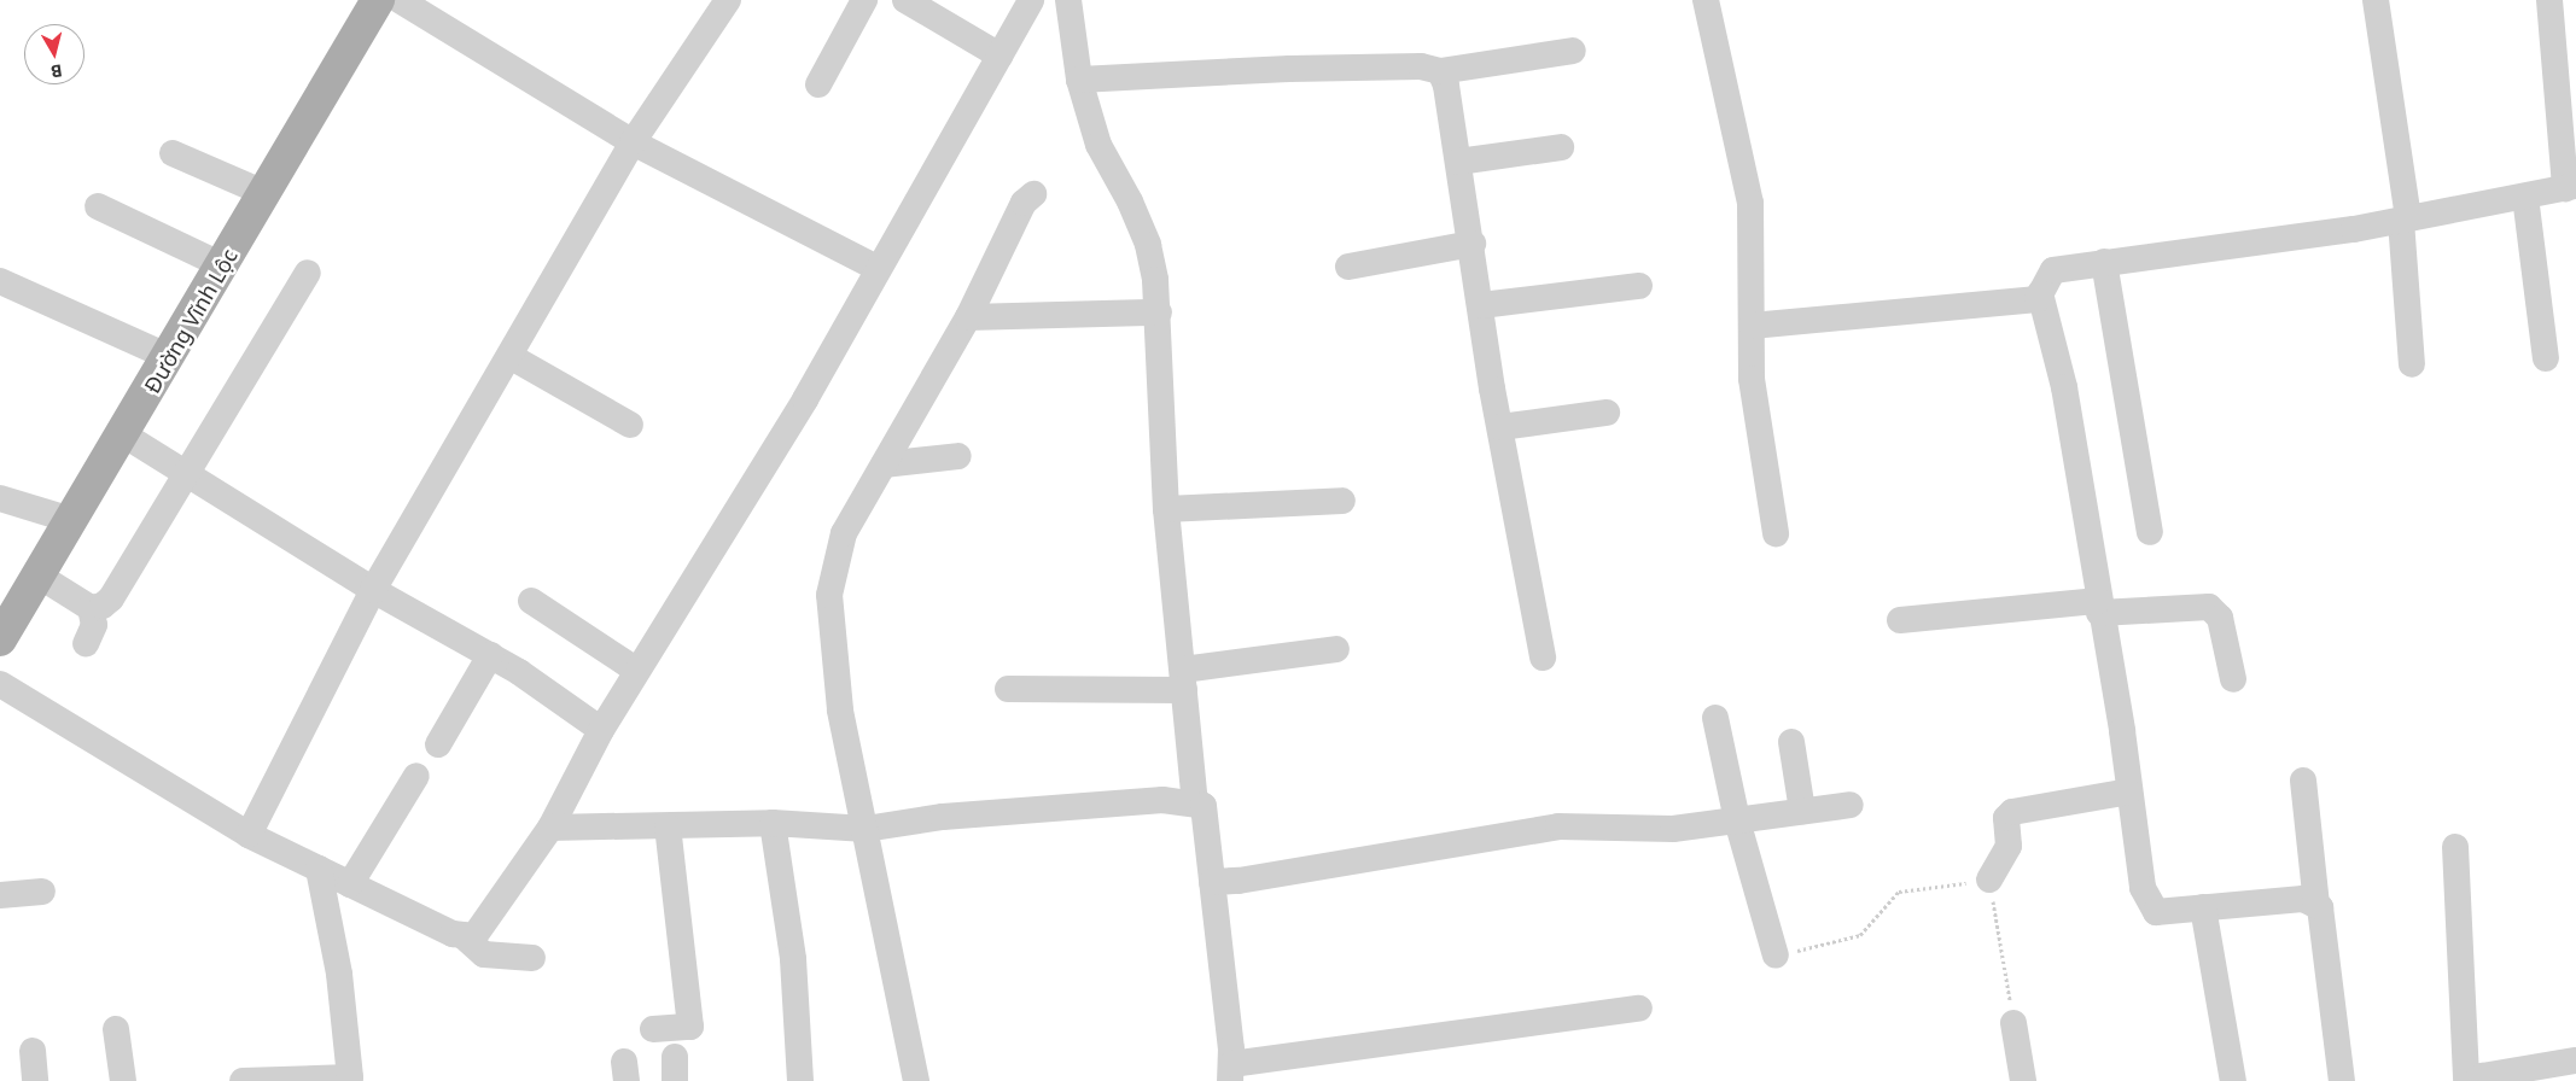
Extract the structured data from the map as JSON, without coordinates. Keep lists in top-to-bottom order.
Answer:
{
  "streets": {
    "main road": ["Đường Vĩnh Lộc"]
  },
  "north": "bottom"
}
